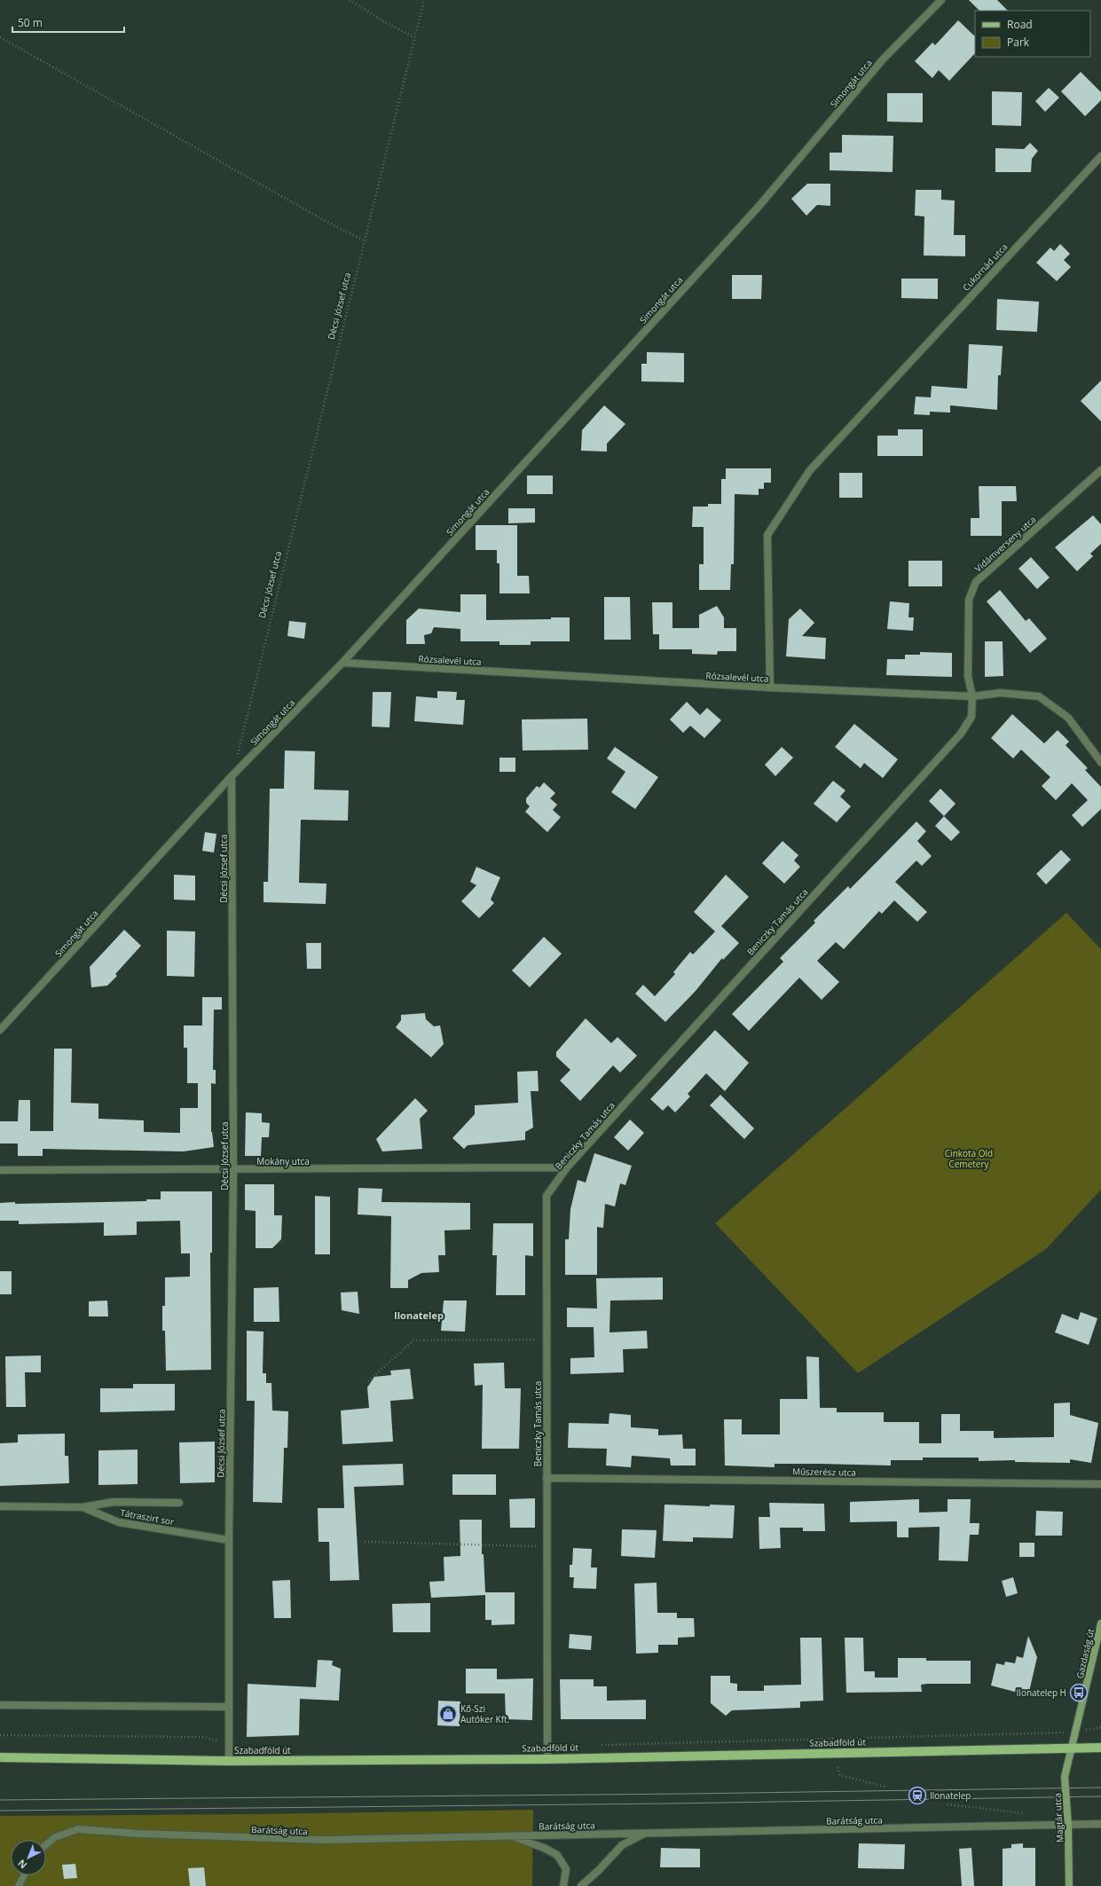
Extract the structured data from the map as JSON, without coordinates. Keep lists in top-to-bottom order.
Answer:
{
  "streets": {
    "main road": ["Szabadföld út"],
    "street": [
      "Simongát utca",
      "Cukornád utca",
      "Décsi József utca",
      "Vidámverseny utca",
      "Rózsalevél utca",
      "Beniczky Tamás utca",
      "Mokány utca",
      "Műszerész utca",
      "Tátraszirt sor",
      "Gazdaság út",
      "Magtár utca",
      "Barátság utca"
    ]
  },
  "crossings": [
    ["Simongát utca", "Décsi József utca"],
    ["Simongát utca", "Rózsalevél utca"],
    ["Cukornád utca", "Rózsalevél utca"],
    ["Décsi József utca", "Mokány utca"],
    ["Décsi József utca", "Tátraszirt sor"],
    ["Décsi József utca", "Szabadföld út"],
    ["Vidámverseny utca", "Rózsalevél utca"],
    ["Vidámverseny utca", "Beniczky Tamás utca"],
    ["Rózsalevél utca", "Beniczky Tamás utca"],
    ["Beniczky Tamás utca", "Mokány utca"],
    ["Beniczky Tamás utca", "Műszerész utca"],
    ["Beniczky Tamás utca", "Szabadföld út"],
    ["Gazdaság út", "Szabadföld út"],
    ["Gazdaság út", "Magtár utca"],
    ["Szabadföld út", "Magtár utca"],
    ["Magtár utca", "Barátság utca"]
  ],
  "districts": ["Ilonatelep"],
  "parks": ["Cinkota Old Cemetery"],
  "places": {
    "bus stop": ["Ilonatelep H"],
    "shop": ["Kő-Szi Autóker Kft."],
    "station": ["Ilonatelep"]
  },
  "legend": ["Road", "Park"],
  "scale_bar": "50 m",
  "north": "bottom left"
}
